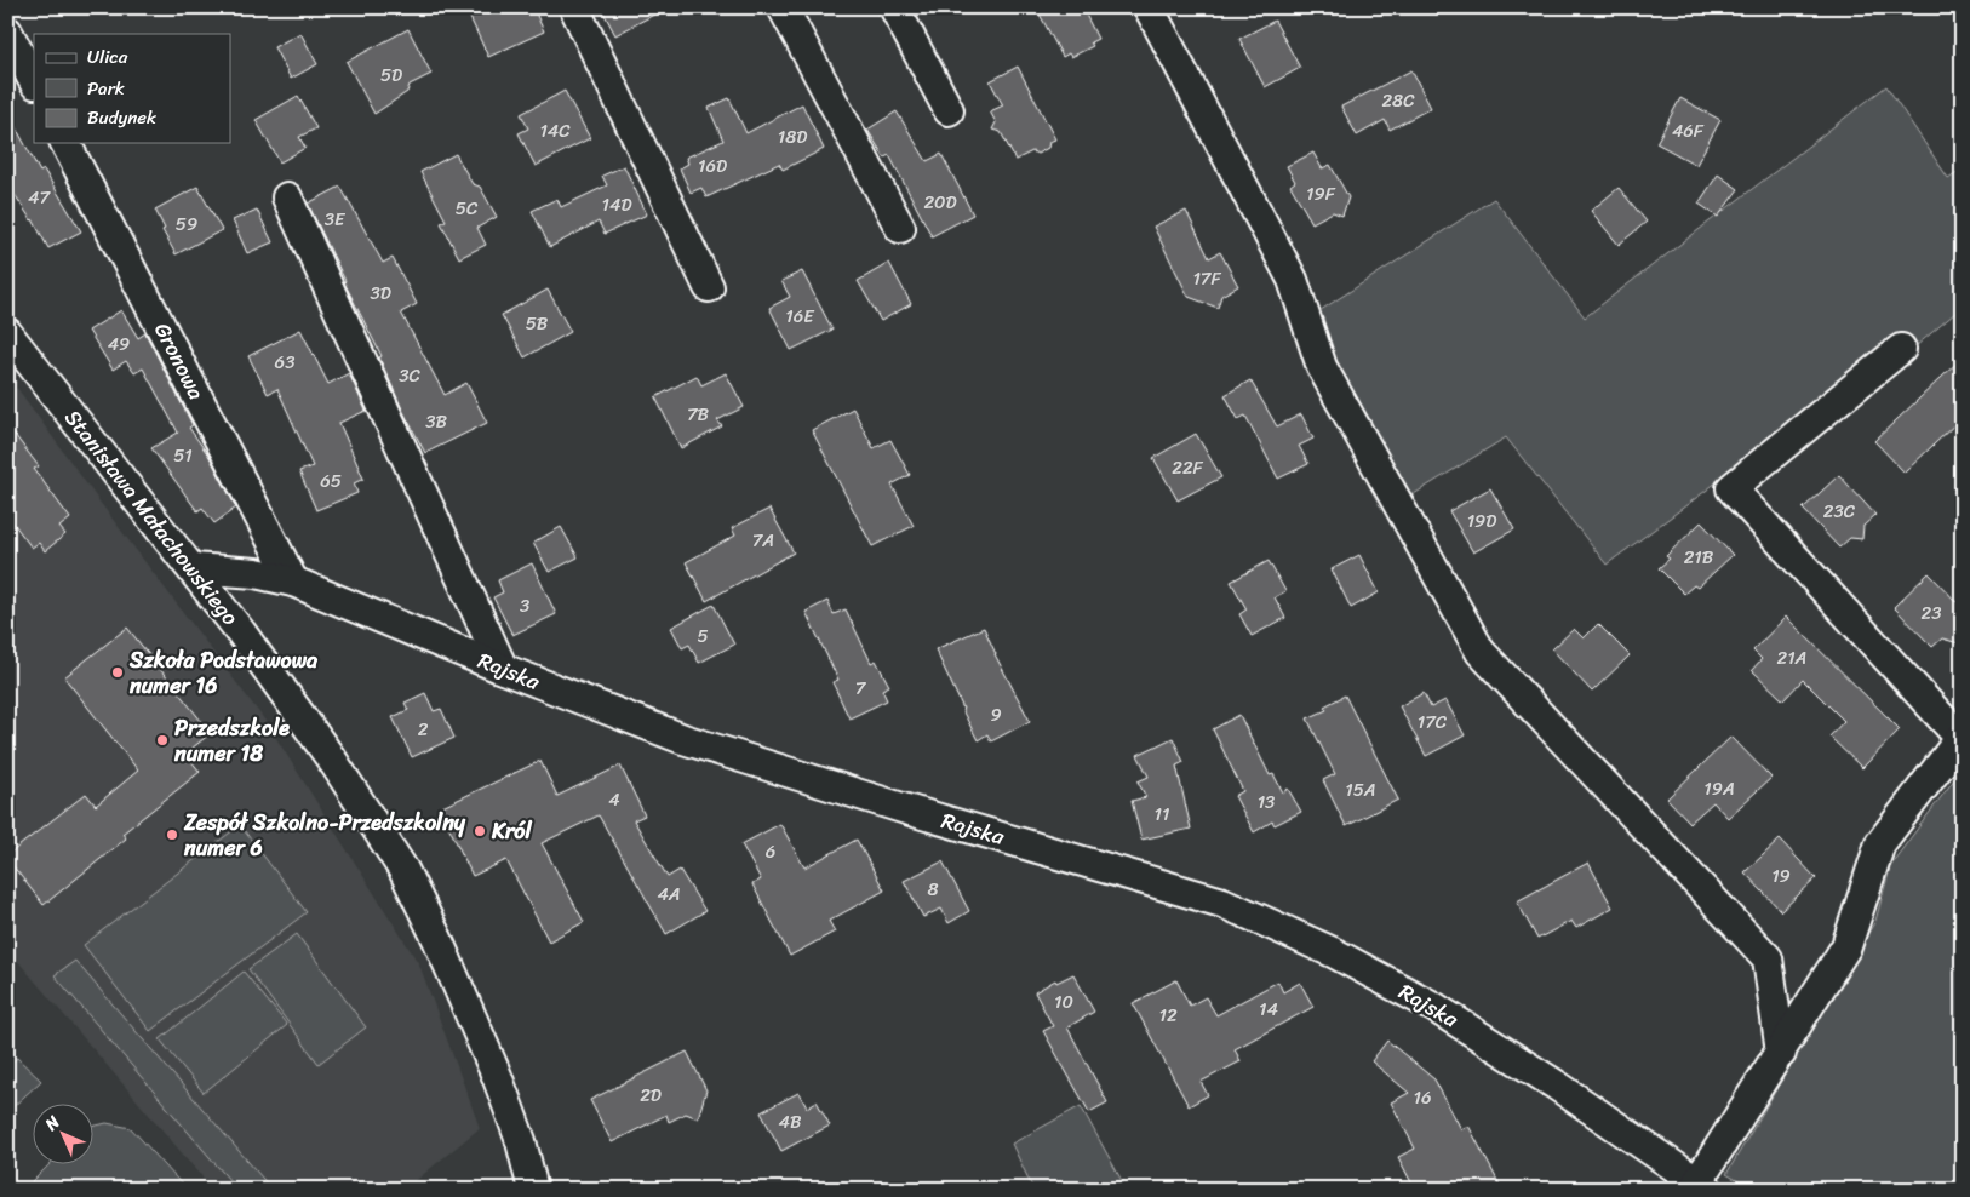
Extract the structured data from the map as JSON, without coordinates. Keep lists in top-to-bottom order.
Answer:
{
  "streets": {
    "street": ["Gronowa", "Stanisława Małachowskiego", "Rajska"]
  },
  "crossings": [
    ["Gronowa", "Rajska"],
    ["Stanisława Małachowskiego", "Rajska"]
  ],
  "places": [
    "Szkoła Podstawowa numer 16",
    "Przedszkole numer 18",
    "Król",
    "Zespół Szkolno-Przedszkolny numer 6"
  ],
  "house_numbers": [
    "5D",
    "28C",
    "14C",
    "46F",
    "18D",
    "16D",
    "19F",
    "47",
    "20D",
    "14D",
    "5C",
    "3E",
    "59",
    "17F",
    "3D",
    "16E",
    "5B",
    "49",
    "63",
    "3C",
    "7B",
    "3B",
    "51",
    "22F",
    "65",
    "23C",
    "19D",
    "7A",
    "21B",
    "3",
    "23",
    "5",
    "21A",
    "7",
    "9",
    "17C",
    "2",
    "19A",
    "15A",
    "4",
    "13",
    "11",
    "6",
    "19",
    "8",
    "4A",
    "10",
    "14",
    "12",
    "2D",
    "16",
    "4B"
  ],
  "legend": ["Ulica", "Park", "Budynek"],
  "north": "top left"
}
